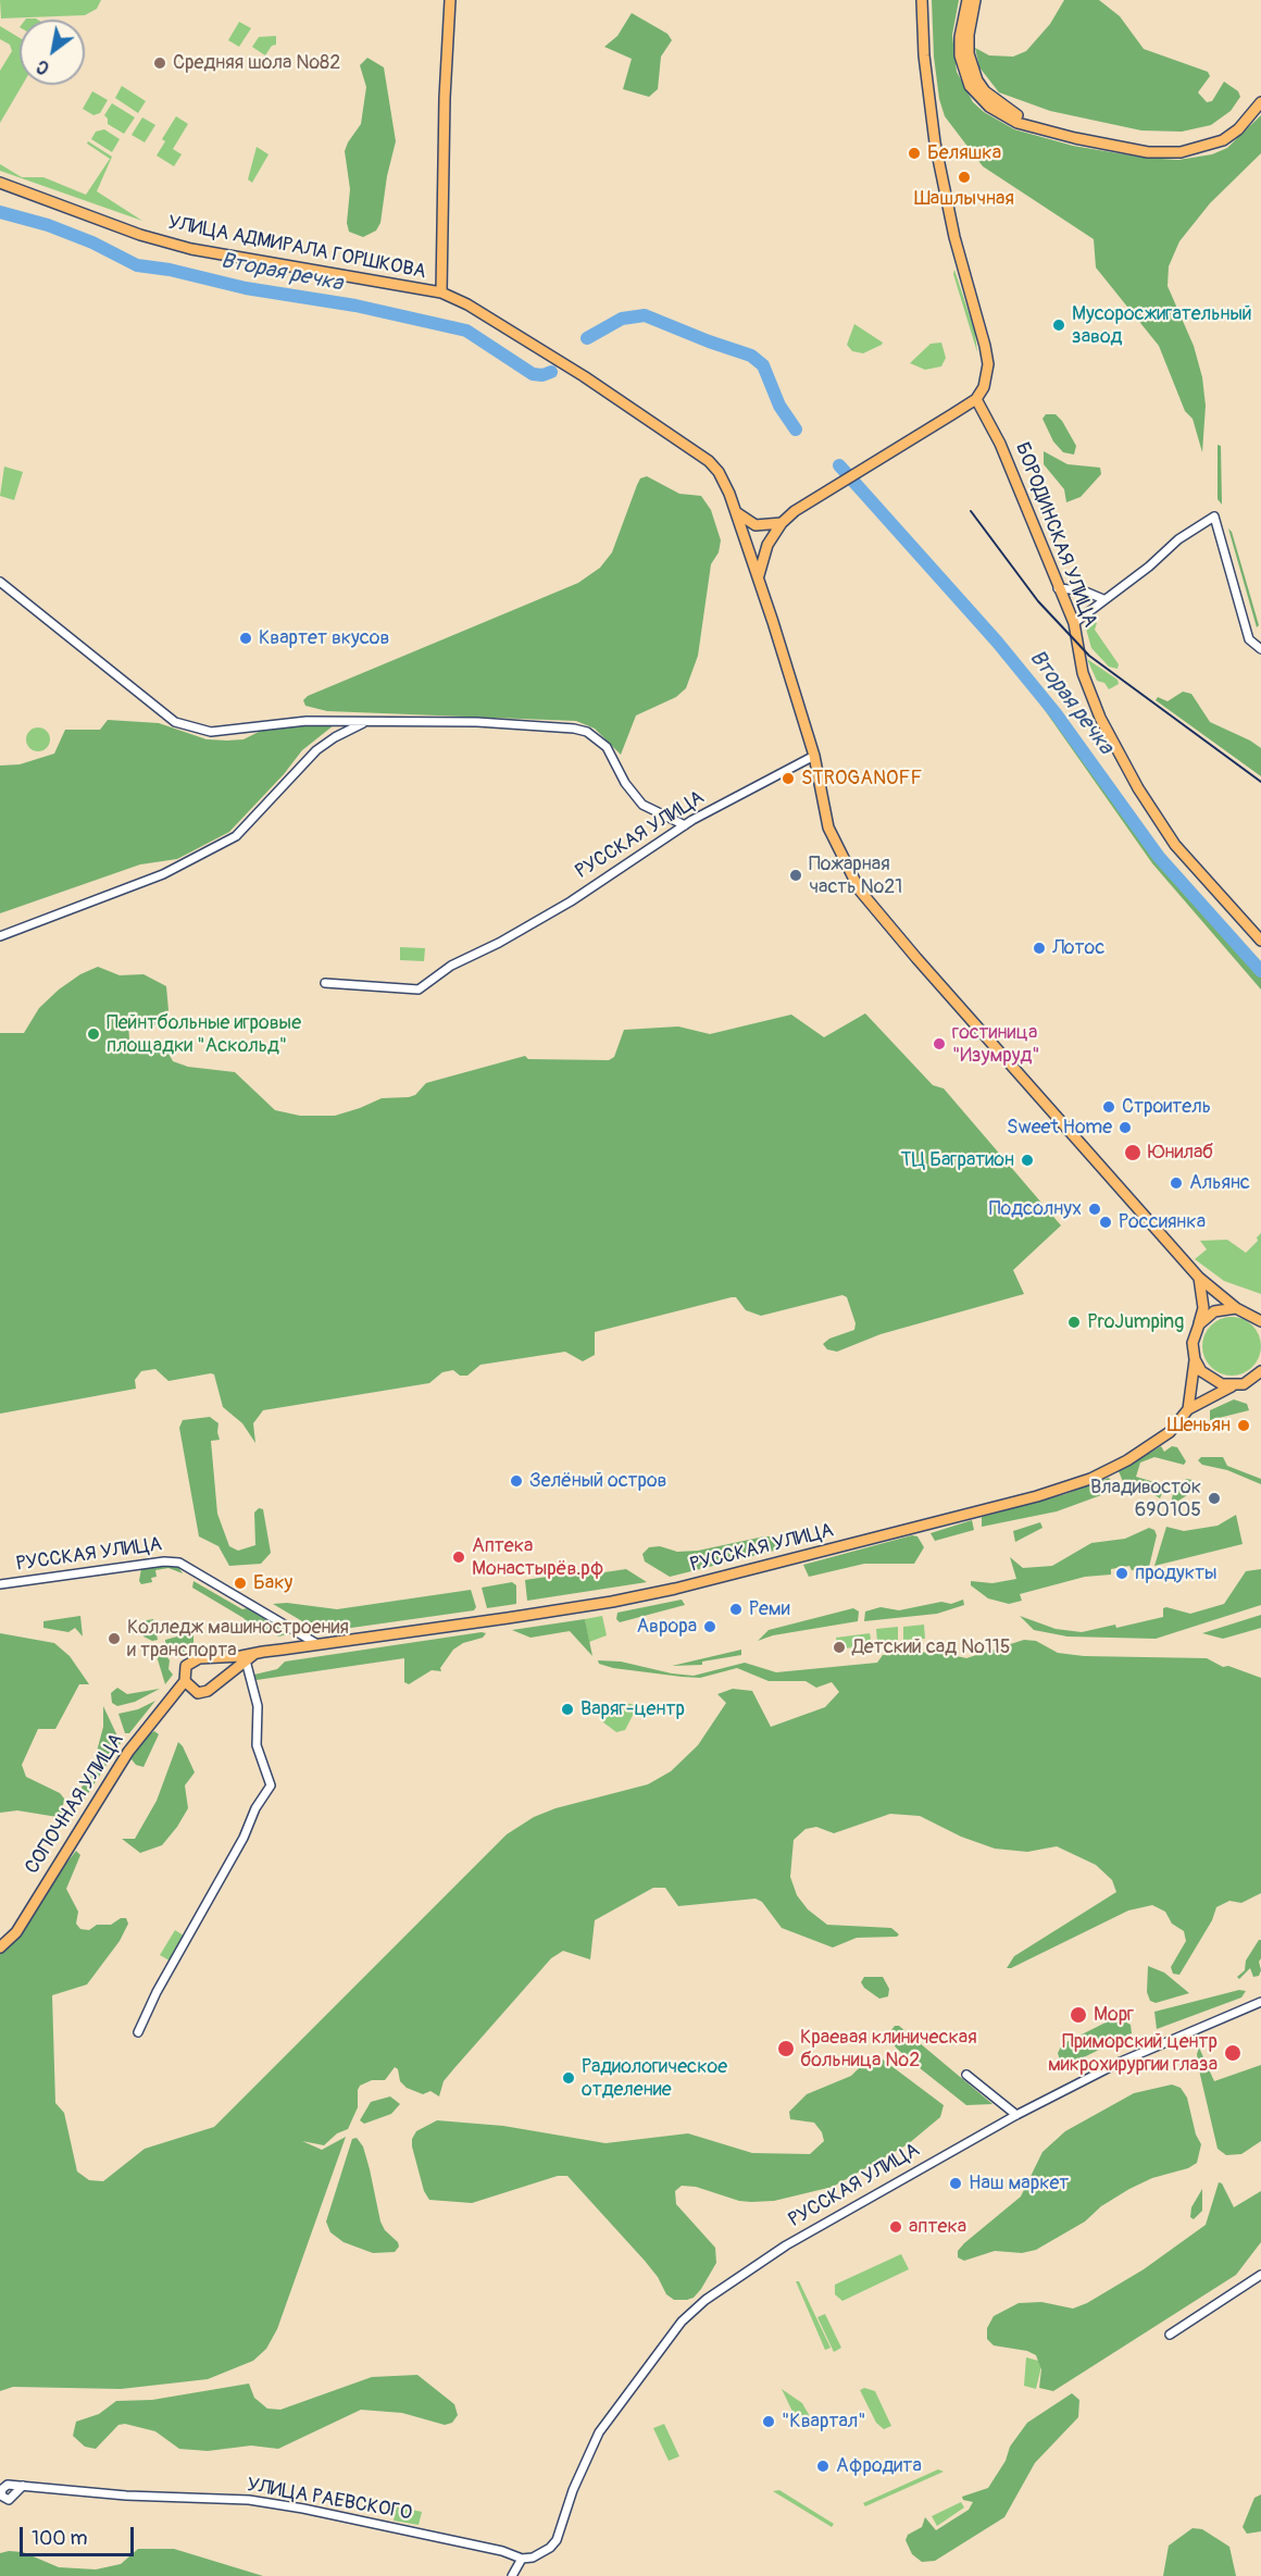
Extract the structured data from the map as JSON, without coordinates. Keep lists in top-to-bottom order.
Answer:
{
  "streets": {
    "main road": [
      "УЛИЦА АДМИРАЛА ГОРШКОВА",
      "БОРОДИНСКАЯ УЛИЦА",
      "РУССКАЯ УЛИЦА",
      "СОПОЧНАЯ УЛИЦА"
    ],
    "street": ["УЛИЦА РАЕВСКОГО"]
  },
  "crossings": [
    ["РУССКАЯ УЛИЦА", "СОПОЧНАЯ УЛИЦА"],
    ["РУССКАЯ УЛИЦА", "УЛИЦА РАЕВСКОГО"]
  ],
  "water": ["Вторая речка"],
  "places": [
    "Средняя шола №82",
    "Беляшка",
    "Шашлычная",
    "Мусоросжигательный завод",
    "Квартет вкусов",
    "STROGANOFF",
    "Пожарная часть №21",
    "Лотос",
    "Пейнтбольные игровые площадки \"Аскольд\"",
    "гостиница \"Изумруд\"",
    "Строитель",
    "Sweet Home",
    "Юнилаб",
    "ТЦ Багратион",
    "Альянс",
    "Подсолнух",
    "Россиянка",
    "ProJumping",
    "Шеньян",
    "Зелёный остров",
    "Владивосток 690105",
    "Аптека Монастырёв.рф",
    "продукты",
    "Баку",
    "Реми",
    "Аврора",
    "Колледж машиностроения и транспорта",
    "Детский сад №115",
    "Варяг-центр",
    "Морг",
    "Краевая клиническая больница №2",
    "Приморский центр микрохирургии глаза",
    "Радиологическое отделение",
    "Наш маркет",
    "аптека",
    "\"Квартал\"",
    "Афродита"
  ],
  "scale_bar": "100 m",
  "north": "bottom left"
}
